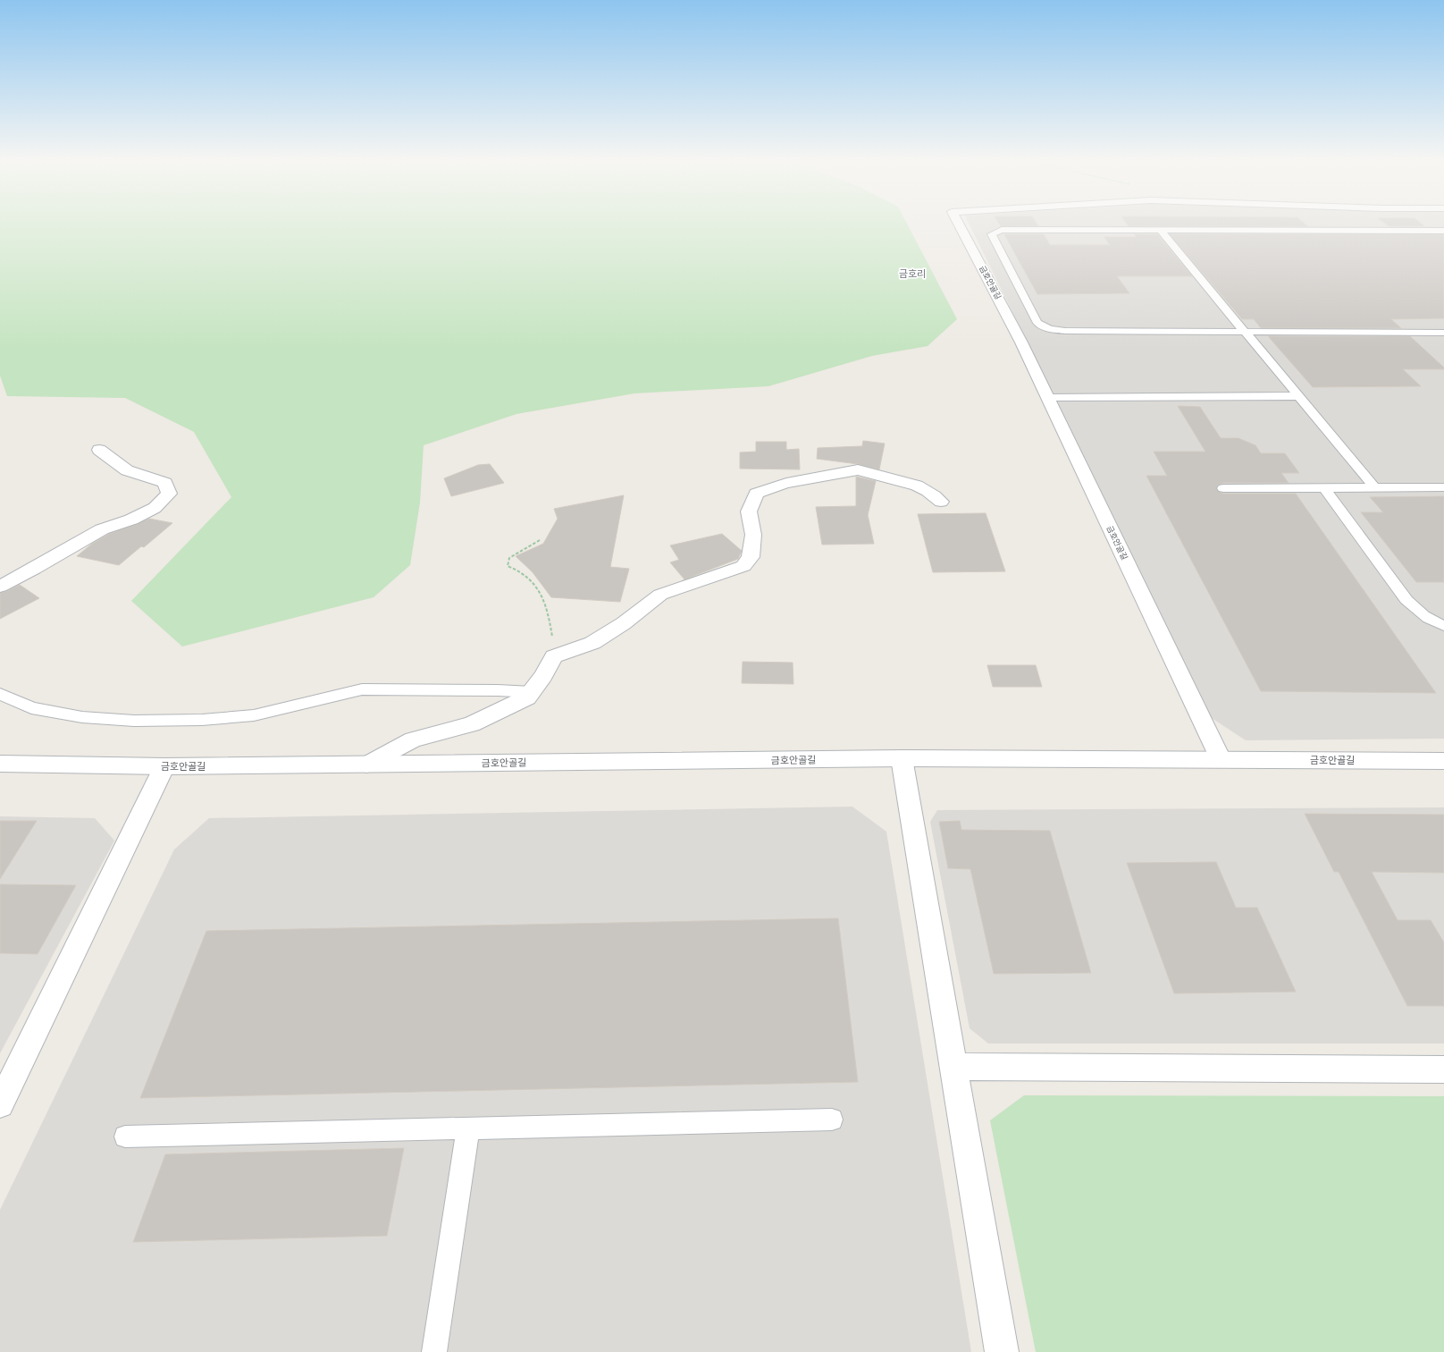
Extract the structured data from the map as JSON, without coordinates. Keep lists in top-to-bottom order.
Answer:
{
  "streets": {
    "street": ["금호안골길"]
  },
  "districts": ["금호리"]
}
